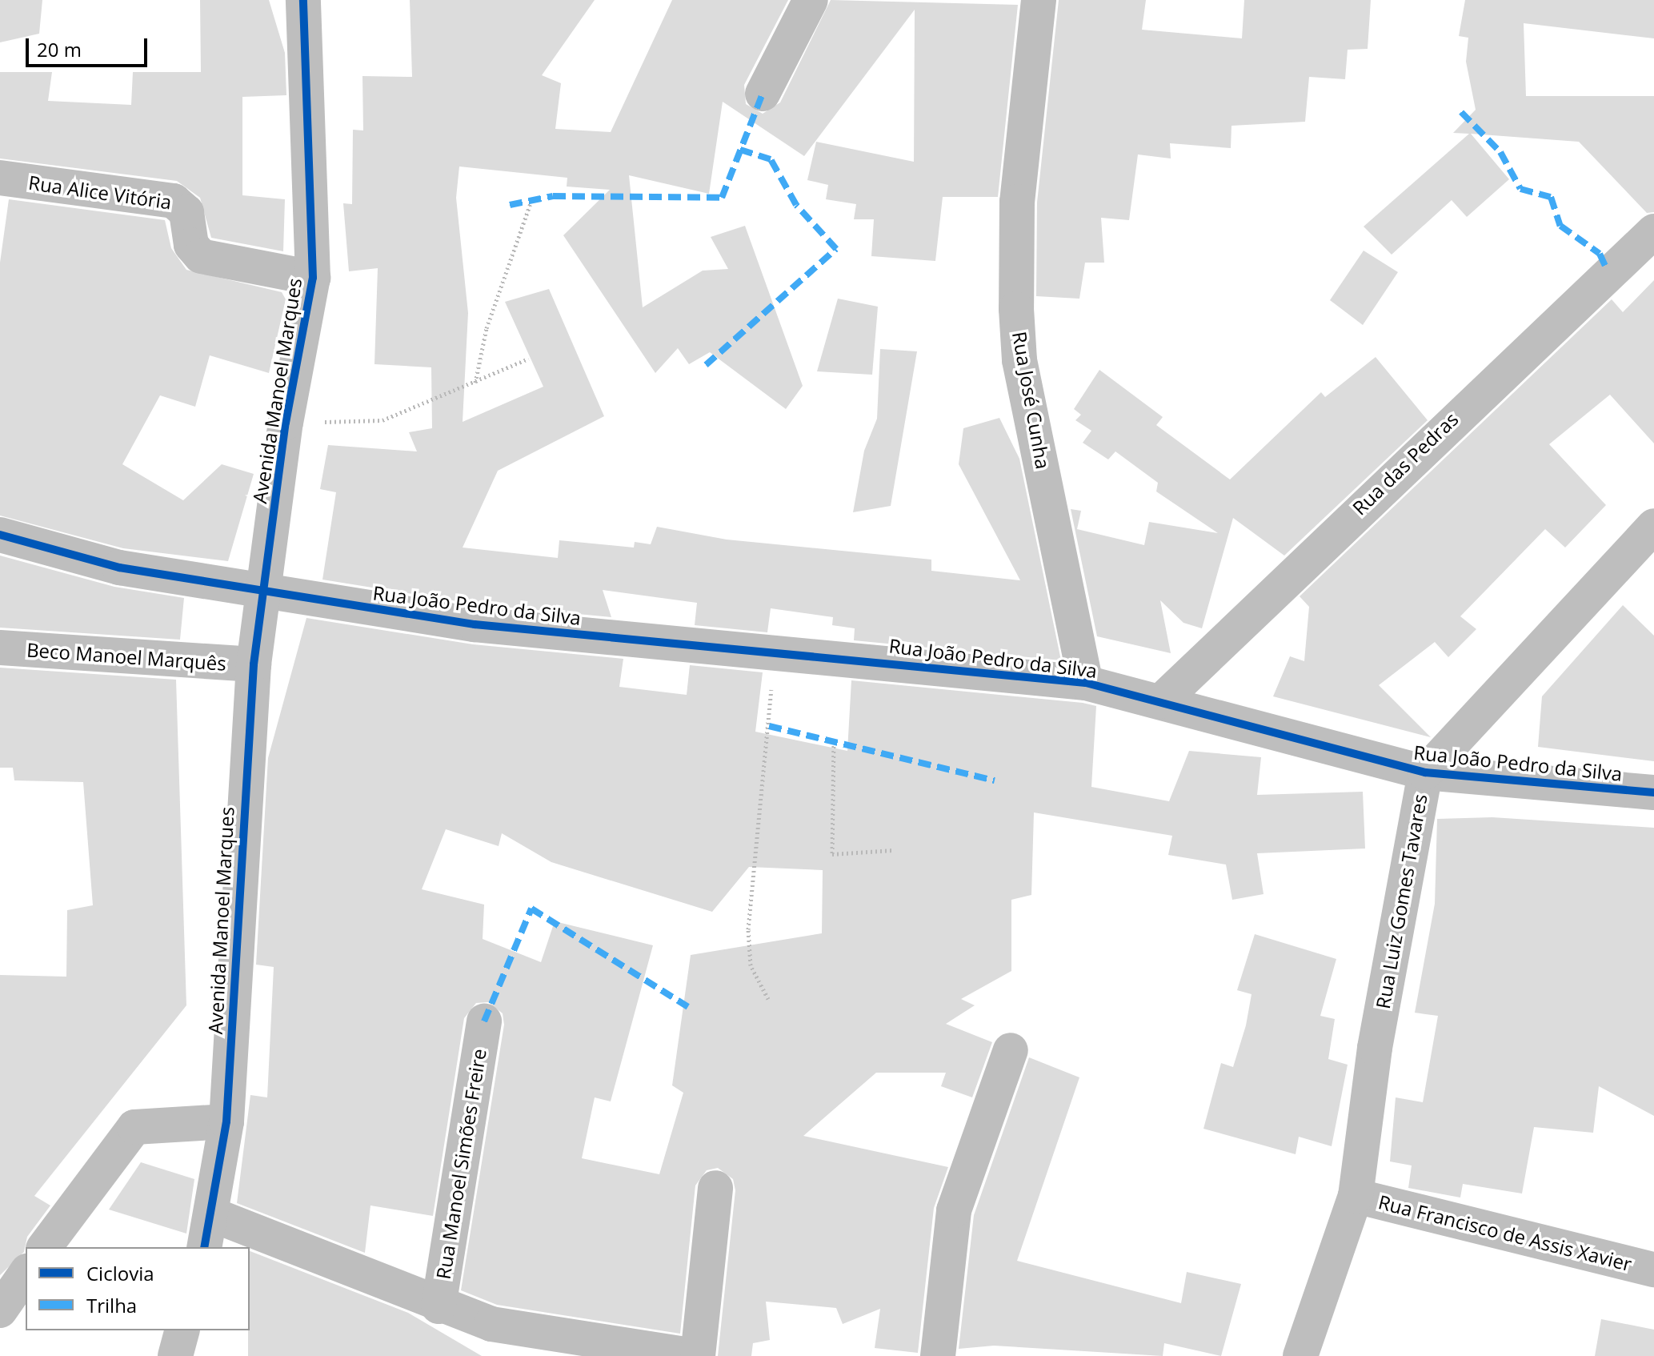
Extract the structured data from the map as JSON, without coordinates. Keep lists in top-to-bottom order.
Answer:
{
  "streets": {
    "street": [
      "Rua Alice Vitória",
      "Avenida Manoel Marques",
      "Rua José Cunha",
      "Rua das Pedras",
      "Rua João Pedro da Silva",
      "Beco Manoel Marquês",
      "Rua Luiz Gomes Tavares",
      "Rua Manoel Simões Freire",
      "Rua Francisco de Assis Xavier"
    ]
  },
  "crossings": [
    ["Rua Alice Vitória", "Avenida Manoel Marques"],
    ["Avenida Manoel Marques", "Rua João Pedro da Silva"],
    ["Avenida Manoel Marques", "Beco Manoel Marquês"],
    ["Avenida Manoel Marques", "Rua Manoel Simões Freire"],
    ["Rua José Cunha", "Rua João Pedro da Silva"],
    ["Rua das Pedras", "Rua João Pedro da Silva"],
    ["Rua João Pedro da Silva", "Rua Luiz Gomes Tavares"],
    ["Rua Luiz Gomes Tavares", "Rua Francisco de Assis Xavier"]
  ],
  "legend": ["Ciclovia", "Trilha"],
  "scale_bar": "20 m"
}
